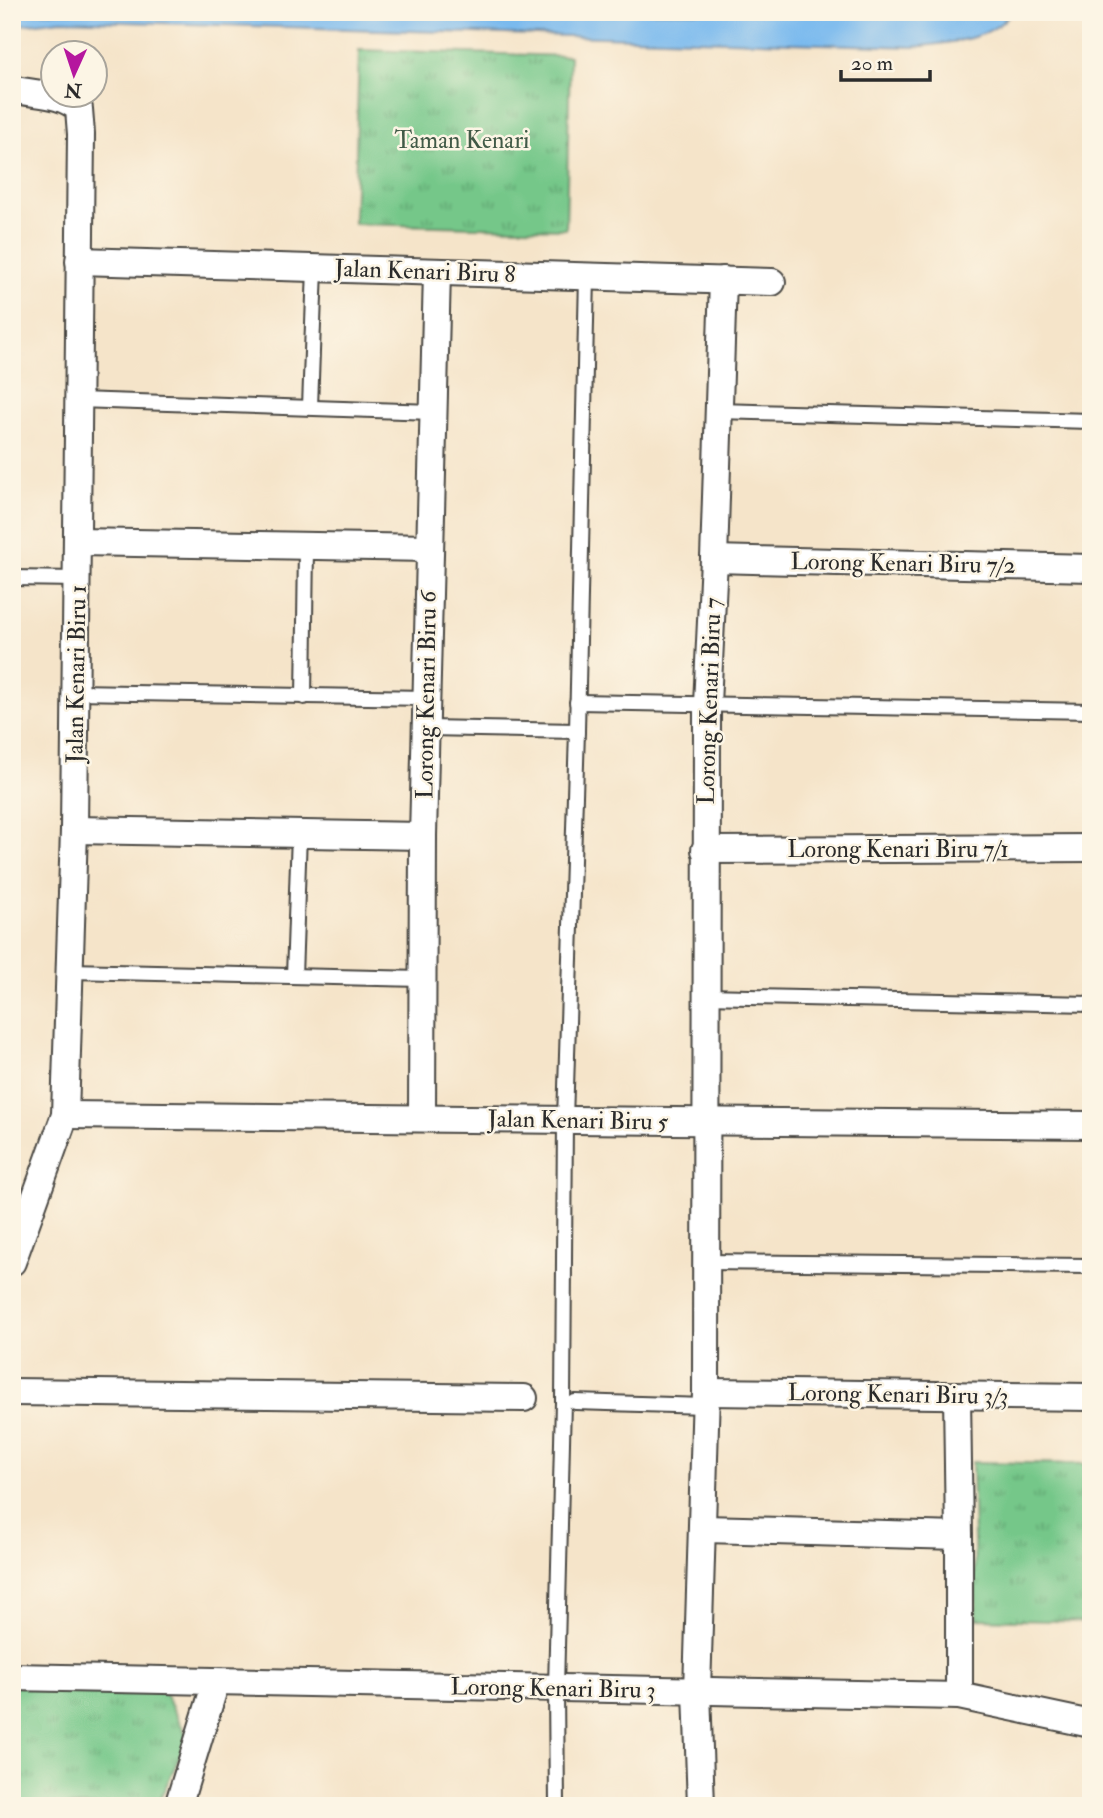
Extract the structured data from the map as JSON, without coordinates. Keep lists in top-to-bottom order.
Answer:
{
  "streets": {
    "street": [
      "Jalan Kenari Biru 8",
      "Lorong Kenari Biru 7/2",
      "Jalan Kenari Biru 1",
      "Lorong Kenari Biru 6",
      "Lorong Kenari Biru 7",
      "Lorong Kenari Biru 7/1",
      "Jalan Kenari Biru 5",
      "Lorong Kenari Biru 3/3",
      "Lorong Kenari Biru 3"
    ]
  },
  "crossings": [
    ["Jalan Kenari Biru 8", "Jalan Kenari Biru 1"],
    ["Jalan Kenari Biru 8", "Lorong Kenari Biru 6"],
    ["Jalan Kenari Biru 8", "Lorong Kenari Biru 7"],
    ["Lorong Kenari Biru 7/2", "Lorong Kenari Biru 7"],
    ["Jalan Kenari Biru 1", "Jalan Kenari Biru 5"],
    ["Lorong Kenari Biru 6", "Jalan Kenari Biru 5"],
    ["Lorong Kenari Biru 7", "Lorong Kenari Biru 7/1"],
    ["Lorong Kenari Biru 7", "Jalan Kenari Biru 5"],
    ["Lorong Kenari Biru 7", "Lorong Kenari Biru 3/3"],
    ["Lorong Kenari Biru 7", "Lorong Kenari Biru 3"]
  ],
  "parks": ["Taman Kenari"],
  "scale_bar": "20 m",
  "north": "bottom"
}
